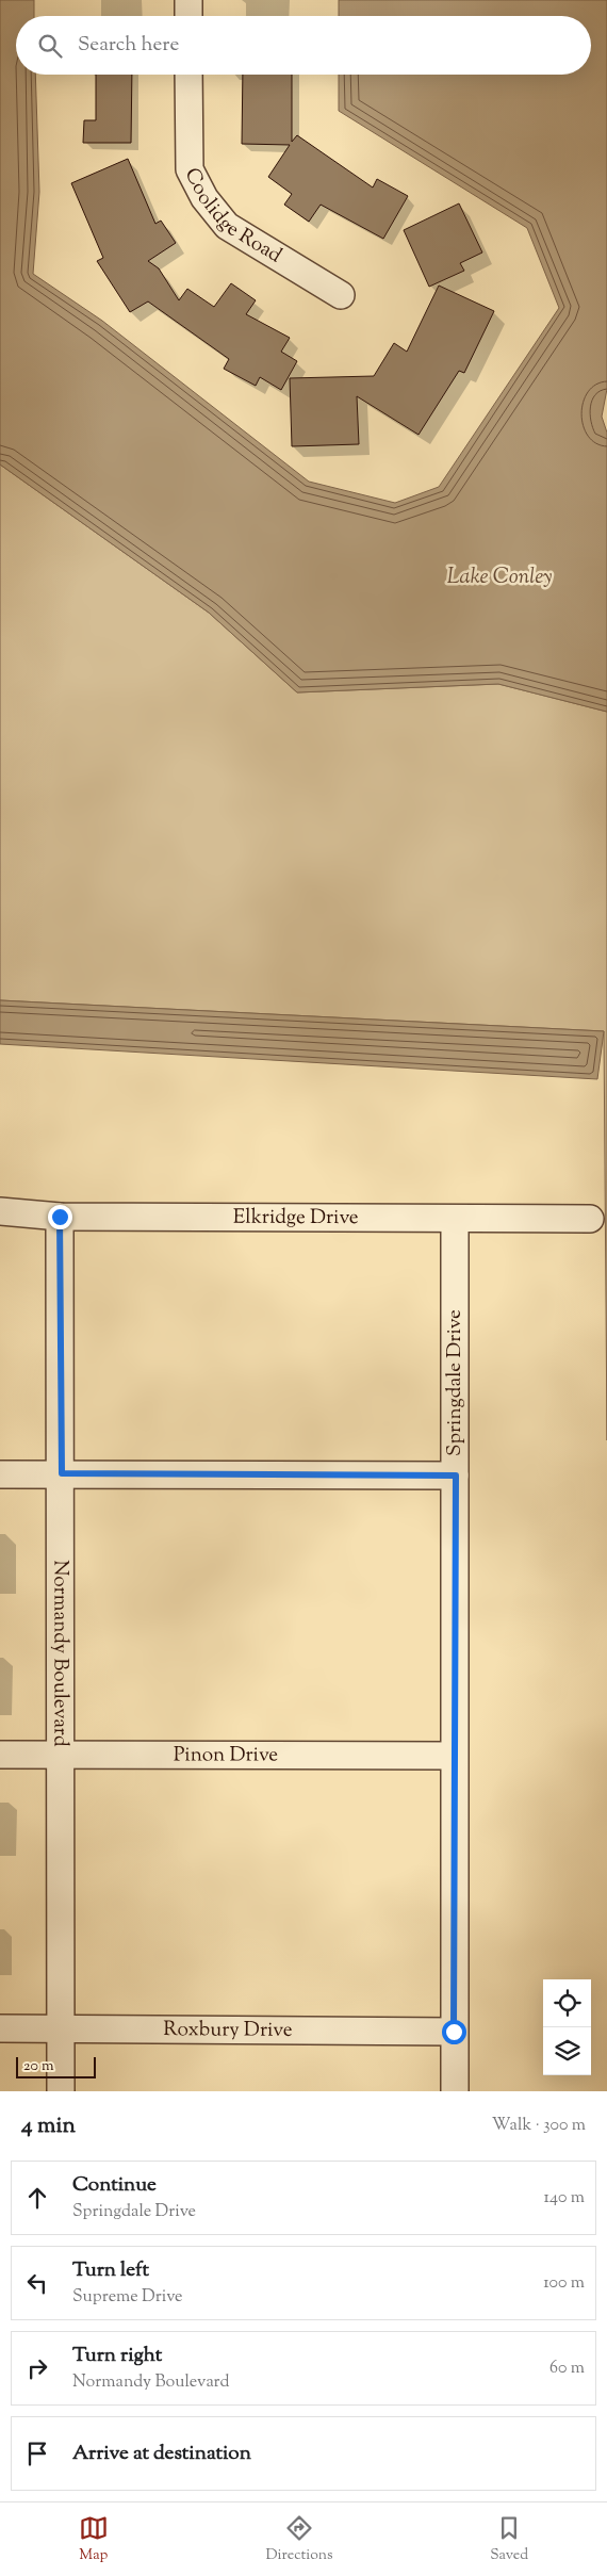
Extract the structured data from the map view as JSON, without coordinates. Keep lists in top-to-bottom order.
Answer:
{
  "streets": {
    "street": [
      "Coolidge Road",
      "Elkridge Drive",
      "Springdale Drive",
      "Normandy Boulevard",
      "Pinon Drive",
      "Roxbury Drive"
    ]
  },
  "crossings": [
    ["Elkridge Drive", "Springdale Drive"],
    ["Elkridge Drive", "Normandy Boulevard"],
    ["Springdale Drive", "Pinon Drive"],
    ["Springdale Drive", "Roxbury Drive"],
    ["Normandy Boulevard", "Pinon Drive"],
    ["Normandy Boulevard", "Roxbury Drive"]
  ],
  "water": ["Lake Conley"],
  "scale_bar": "20 m",
  "page": {
    "search": "Search here",
    "scale": "20 m",
    "heading": ["4 min", "Walk · 300 m"],
    "list": [
      ["Continue", "Springdale Drive", "140 m"],
      ["Turn left", "Supreme Drive", "100 m"],
      ["Turn right", "Normandy Boulevard", "60 m"],
      "Arrive at destination"
    ],
    "nav": ["Map", "Directions", "Saved"]
  }
}
